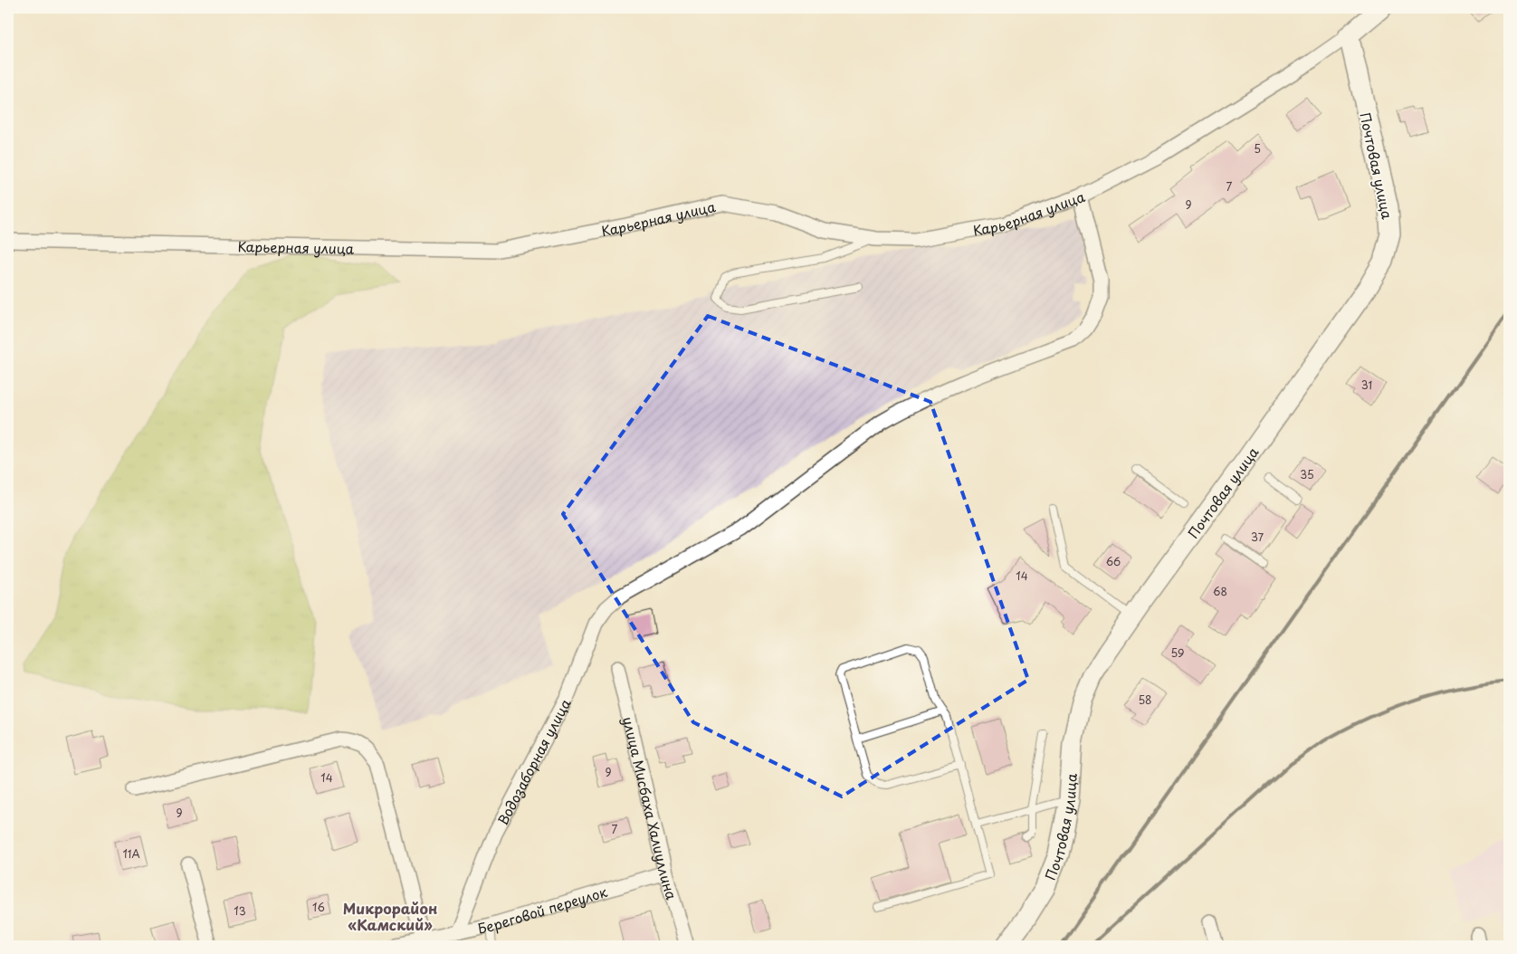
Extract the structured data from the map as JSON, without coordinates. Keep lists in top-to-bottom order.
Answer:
{
  "streets": {
    "street": [
      "Почтовая улица",
      "Карьерная улица",
      "Водозаборная улица",
      "улица Мисбаха Халиуллина",
      "Береговой переулок"
    ]
  },
  "crossings": [
    ["Почтовая улица", "Карьерная улица"],
    ["Карьерная улица", "Водозаборная улица"],
    ["Водозаборная улица", "Береговой переулок"],
    ["улица Мисбаха Халиуллина", "Береговой переулок"]
  ],
  "districts": ["Микрорайон «Камский»"],
  "house_numbers": [
    "5",
    "7",
    "9",
    "31",
    "35",
    "37",
    "66",
    "14",
    "68",
    "59",
    "58",
    "9",
    "14",
    "9",
    "7",
    "11А",
    "16",
    "13"
  ]
}
